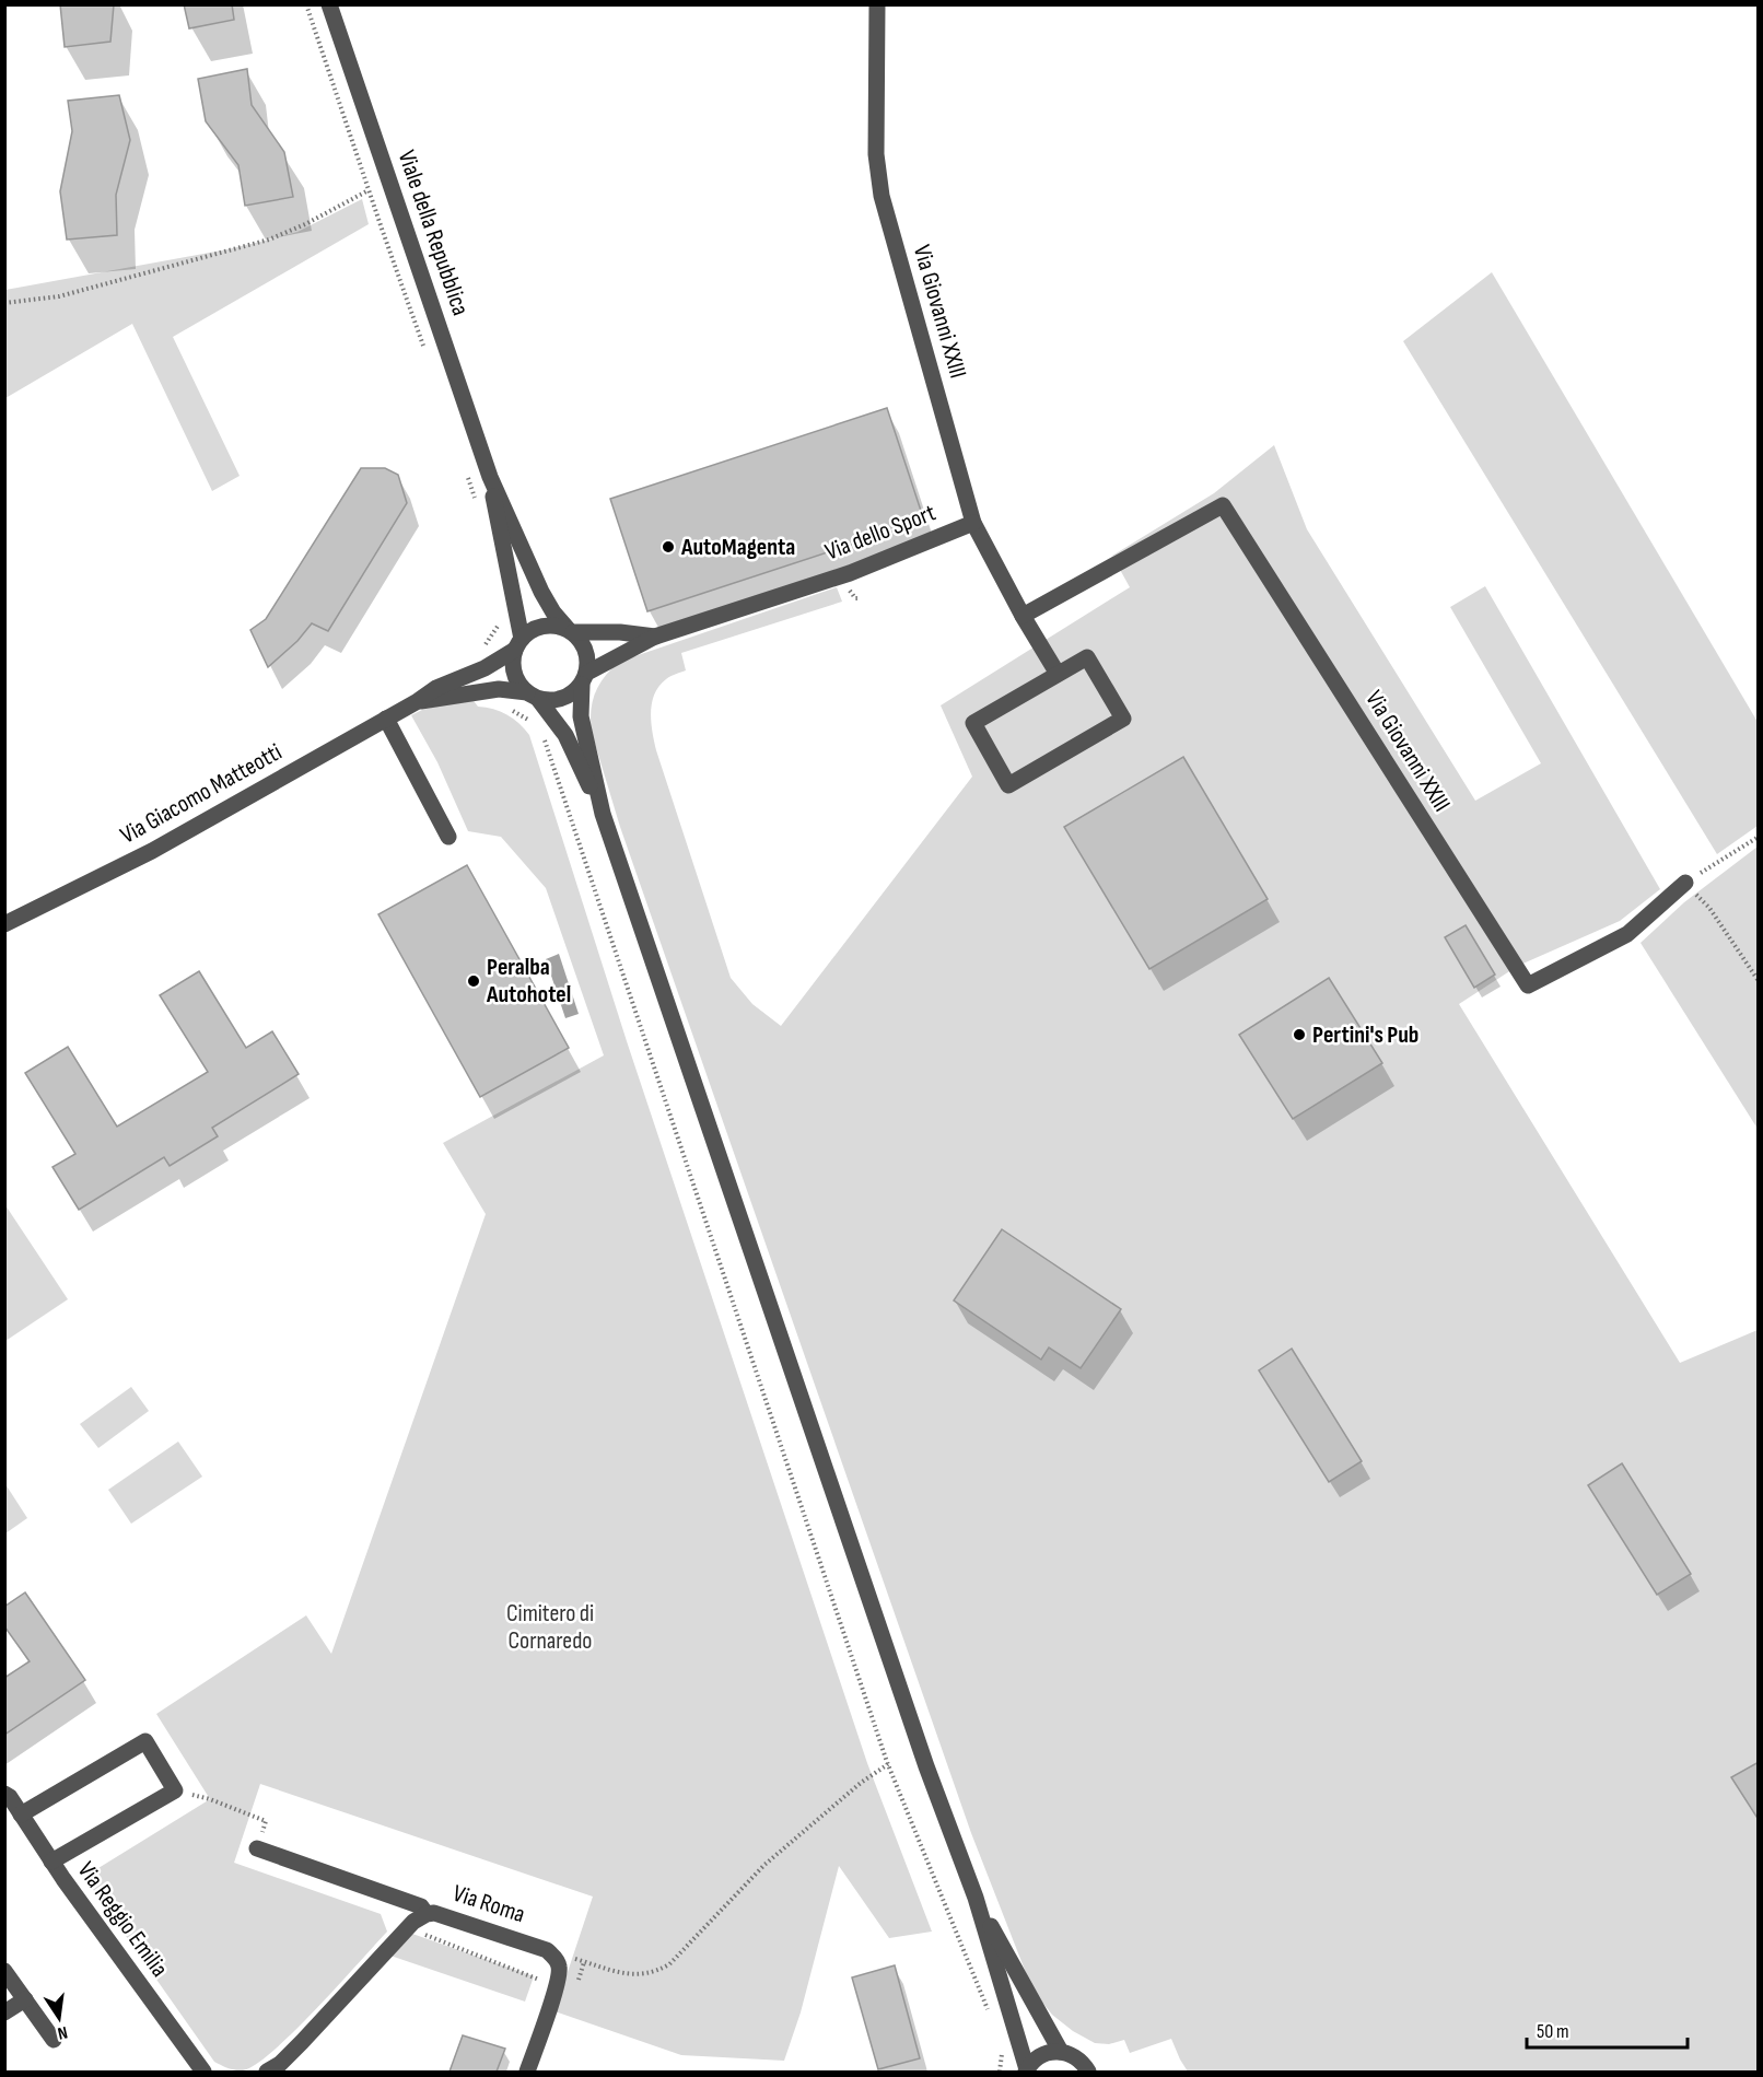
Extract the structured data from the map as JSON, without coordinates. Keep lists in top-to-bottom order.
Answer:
{
  "streets": {
    "street": [
      "Viale della Repubblica",
      "Via Giovanni XXIII",
      "Via dello Sport",
      "Via Giacomo Matteotti",
      "Via Roma",
      "Via Reggio Emilia"
    ]
  },
  "crossings": [
    ["Viale della Repubblica", "Via dello Sport"],
    ["Viale della Repubblica", "Via Giacomo Matteotti"],
    ["Via Giovanni XXIII", "Via dello Sport"],
    ["Via dello Sport", "Via Giacomo Matteotti"]
  ],
  "parks": ["Cimitero di Cornaredo"],
  "places": ["AutoMagenta", "Peralba Autohotel", "Pertini's Pub"],
  "scale_bar": "50 m",
  "north": "bottom"
}
